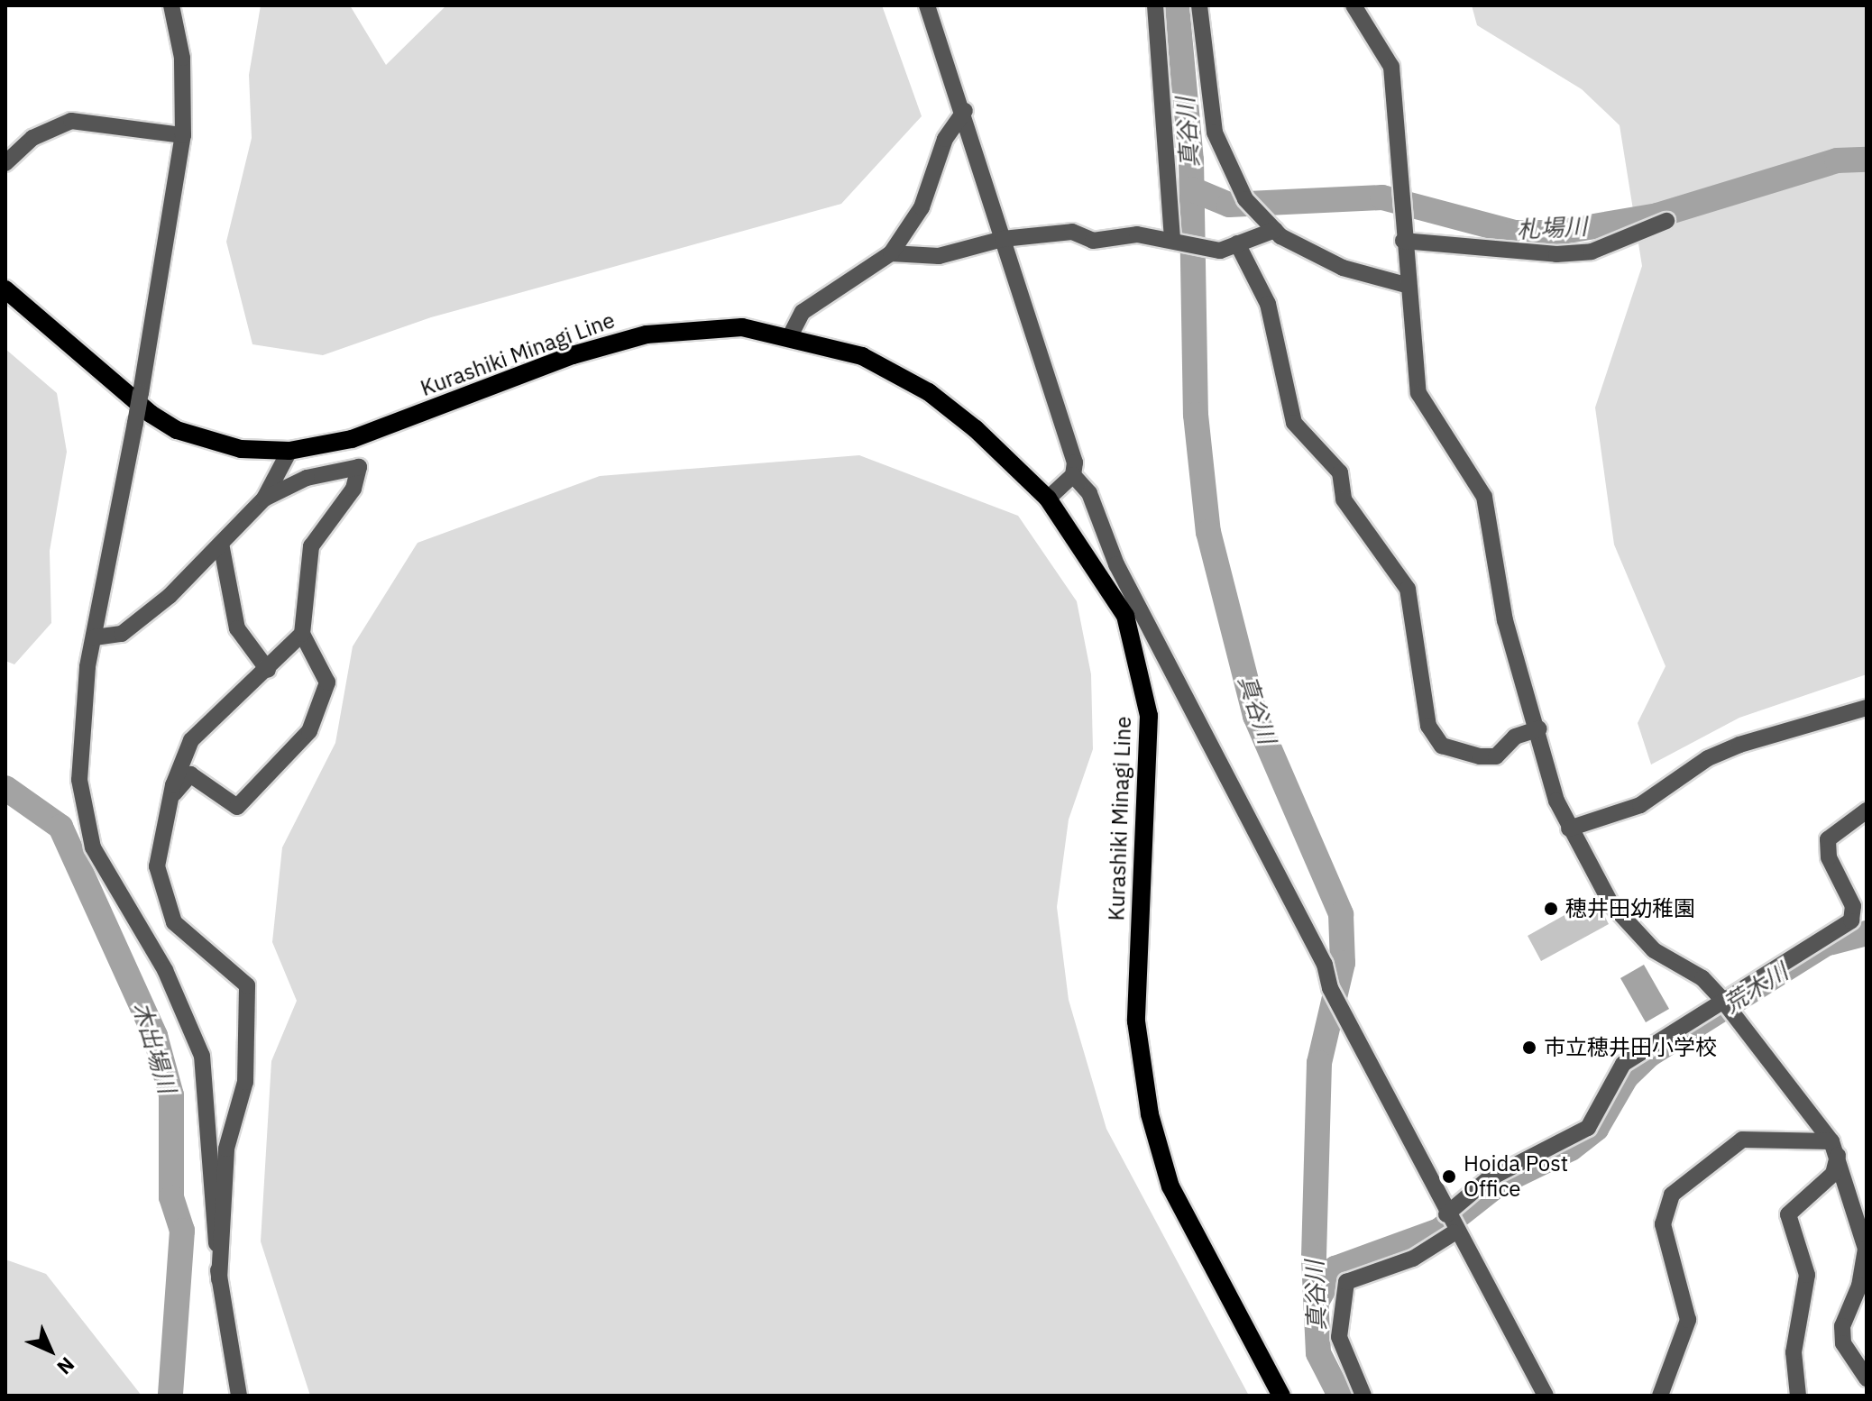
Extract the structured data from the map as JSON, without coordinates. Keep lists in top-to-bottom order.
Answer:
{
  "streets": {
    "main road": ["Kurashiki Minagi Line"]
  },
  "water": [
    "真谷川",
    "札場川",
    "荒木川",
    "木出場川"
  ],
  "places": ["穂井田幼稚園", "市立穂井田小学校", "Hoida Post Office"],
  "north": "bottom right"
}
